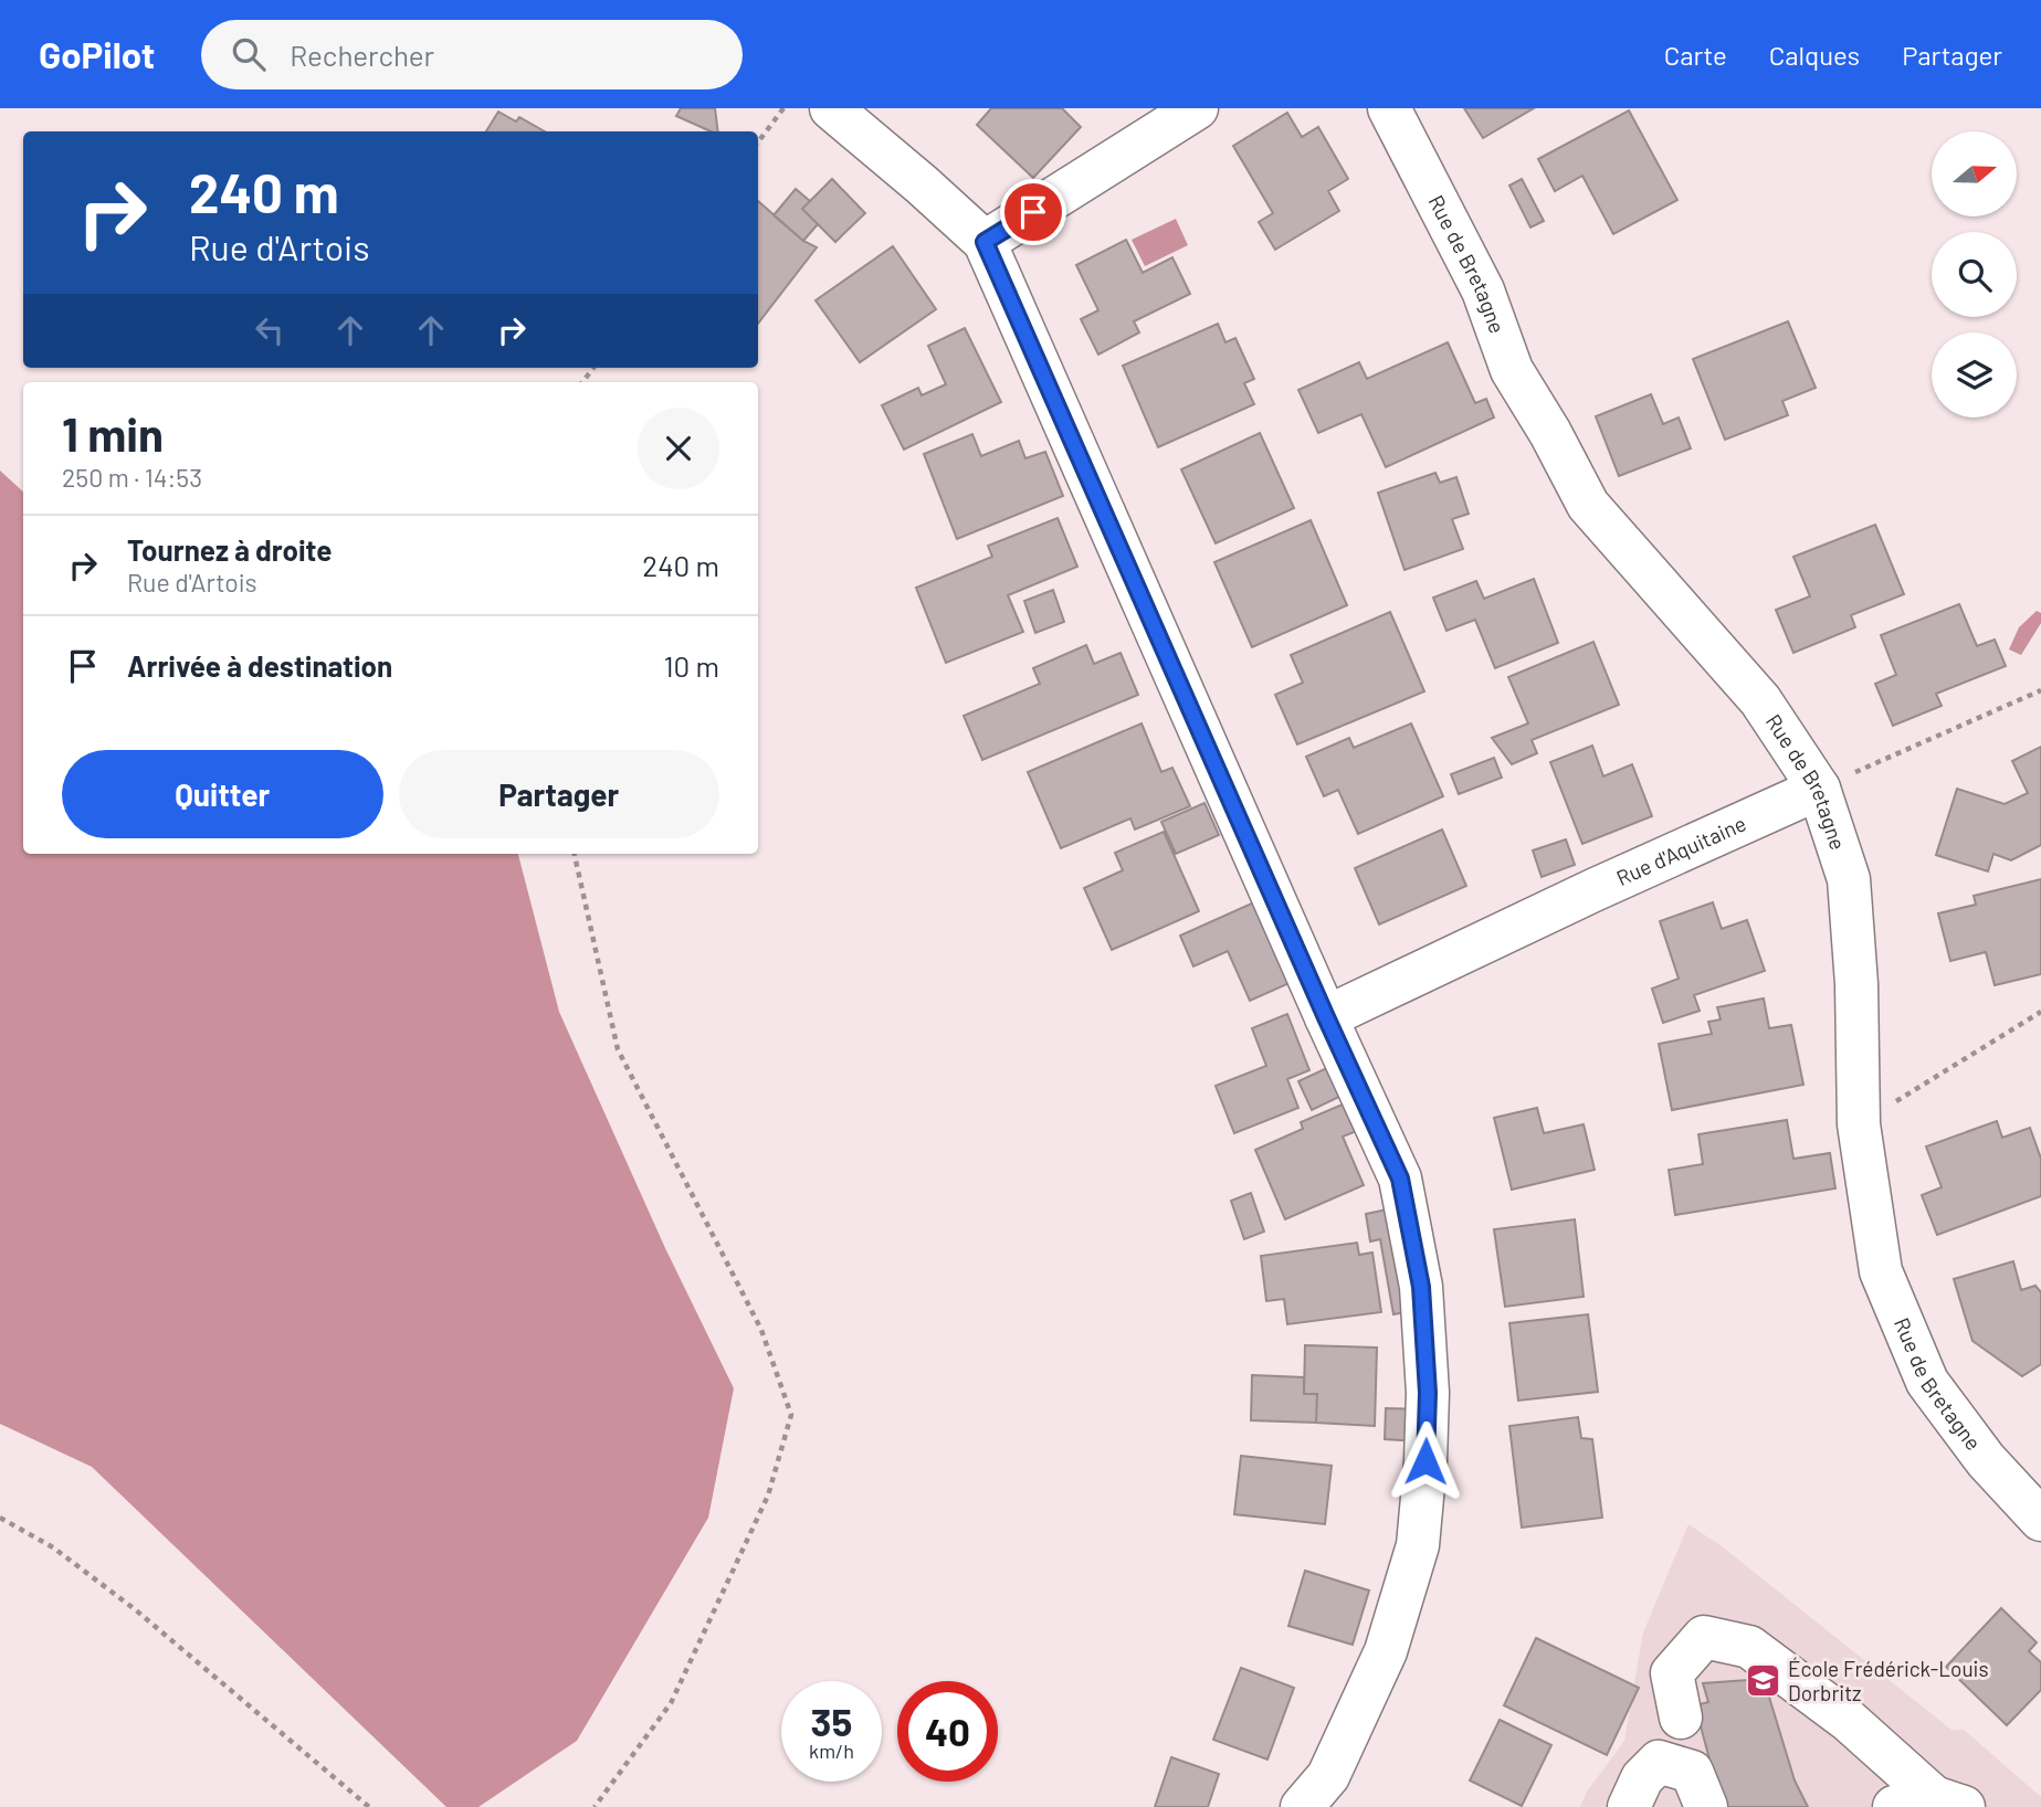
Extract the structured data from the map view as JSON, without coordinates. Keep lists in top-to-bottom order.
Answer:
{
  "streets": {
    "street": ["Rue de Bretagne", "Rue d'Aquitaine"]
  },
  "crossings": [
    ["Rue de Bretagne", "Rue d'Aquitaine"]
  ],
  "places": {
    "school or university": ["École Frédérick-Louis Dorbritz"]
  },
  "north": "right",
  "page": {
    "header": "GoPilot",
    "search": "Rechercher",
    "nav": ["Carte", "Calques", "Partager"],
    "turn": ["240 m", "Rue d'Artois"],
    "heading": ["1 min", "250 m · 14:53"],
    "list": [
      {
        "name": "Tournez à droite",
        "note": "Rue d'Artois",
        "value": "240 m"
      },
      {
        "name": "Arrivée à destination",
        "value": "10 m"
      }
    ],
    "buttons": ["Quitter", "Partager"],
    "speed": "35 km/h",
    "limit": "40"
  }
}
